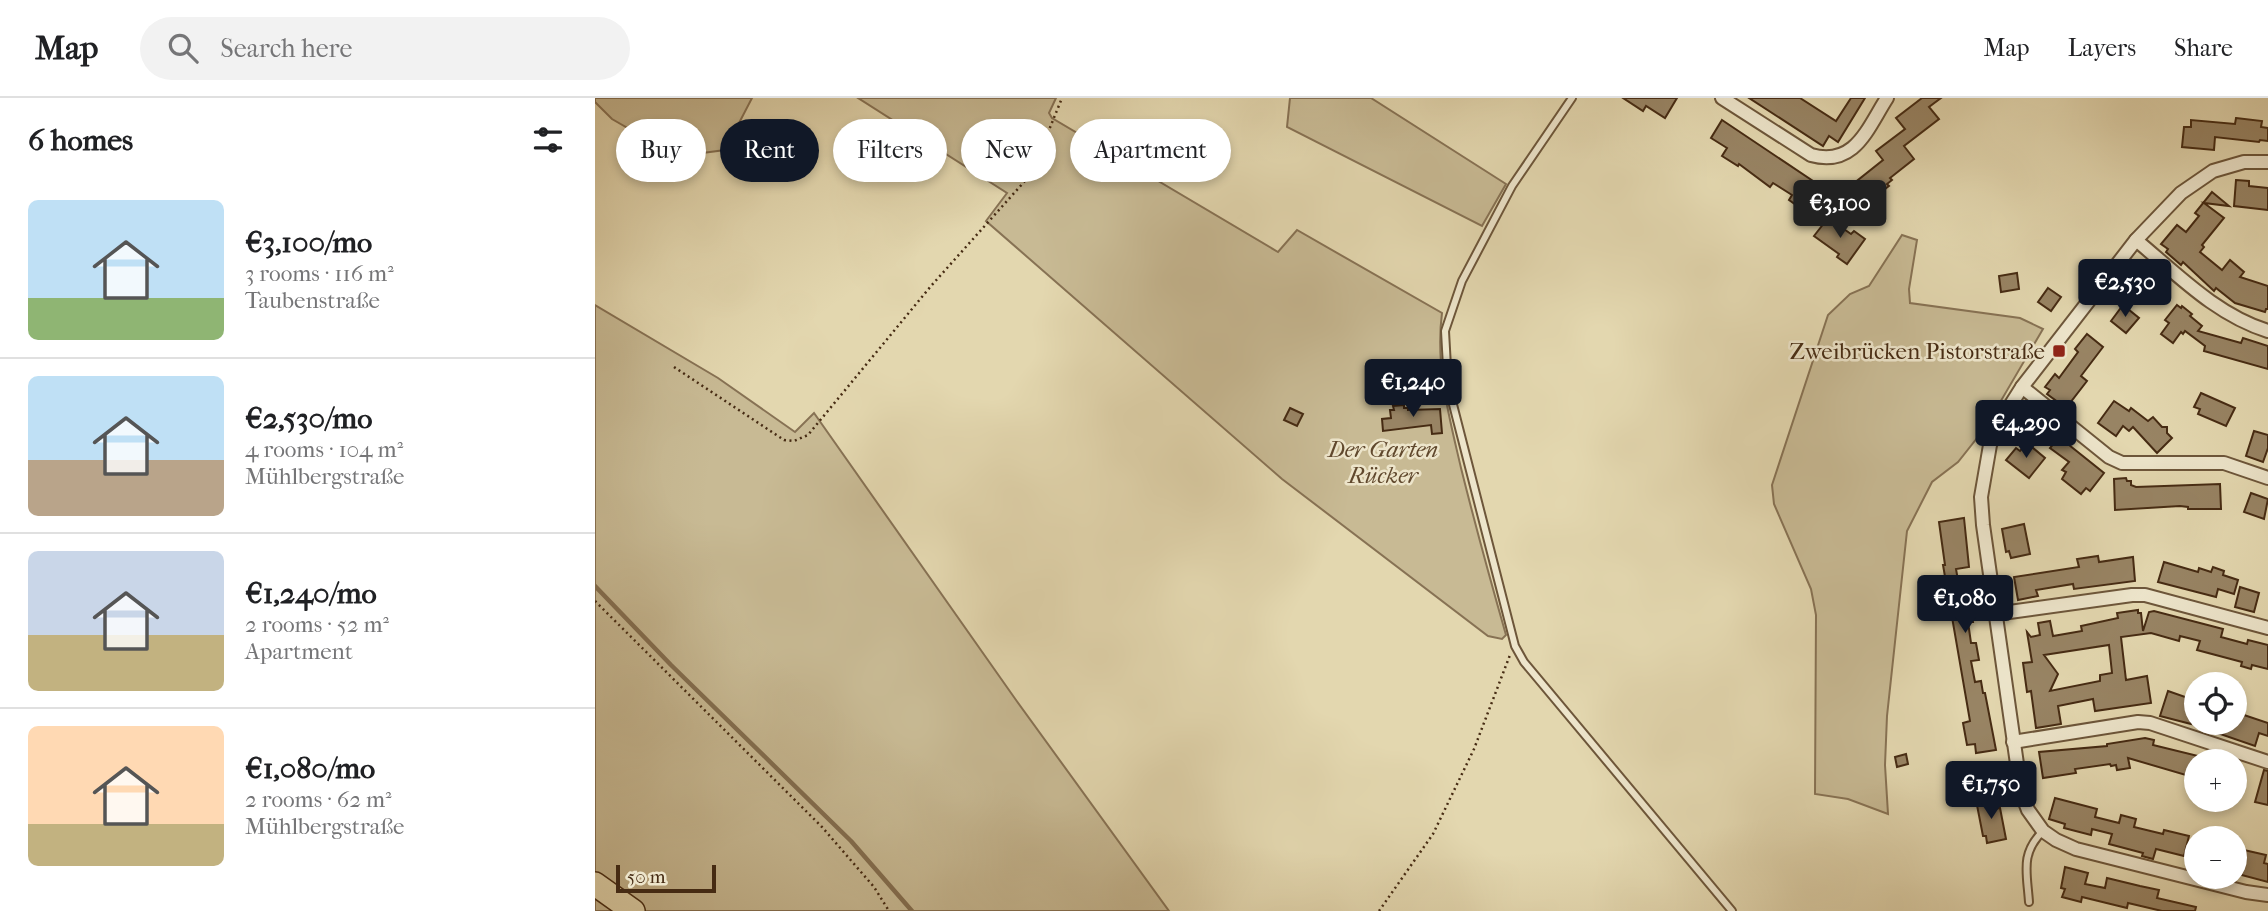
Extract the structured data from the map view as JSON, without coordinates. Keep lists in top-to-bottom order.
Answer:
{
  "parks": ["Der Garten Rücker"],
  "places": {
    "transit": ["Zweibrücken Pistorstraße"]
  },
  "scale_bar": "50 m",
  "page": {
    "header": "Map",
    "search": "Search here",
    "nav": ["Map", "Layers", "Share"],
    "heading": "6 homes",
    "chip": [
      "Buy",
      "Rent",
      "Filters",
      "New",
      "Apartment"
    ],
    "price": [
      "€3,100",
      "€2,530",
      "€1,240",
      "€4,290",
      "€1,080",
      "€1,750"
    ],
    "list": [
      {
        "name": "€3,100/mo",
        "note": "3 rooms · 116 m² · Taubenstraße"
      },
      {
        "name": "€2,530/mo",
        "note": "4 rooms · 104 m² · Mühlbergstraße"
      },
      {
        "name": "€1,240/mo",
        "note": "2 rooms · 52 m² · Apartment"
      },
      {
        "name": "€1,080/mo",
        "note": "2 rooms · 62 m² · Mühlbergstraße"
      }
    ],
    "map_buttons": ["+", "−"],
    "scale": "50 m"
  }
}
